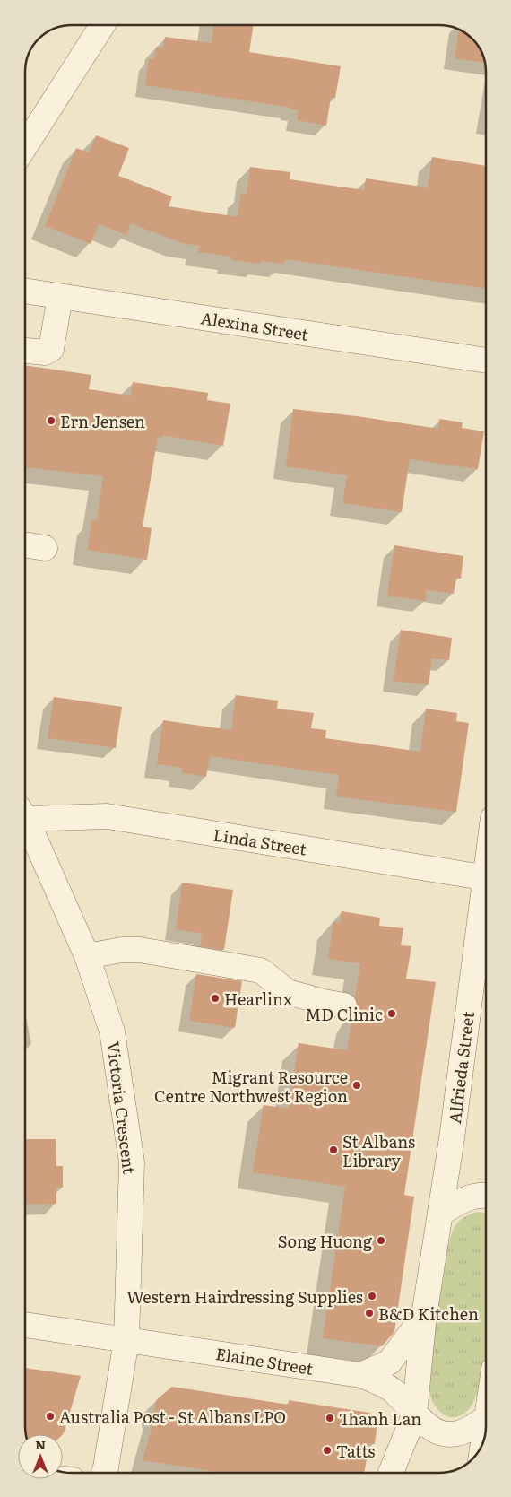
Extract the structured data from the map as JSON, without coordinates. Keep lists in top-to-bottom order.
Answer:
{
  "streets": {
    "street": [
      "Alexina Street",
      "Linda Street",
      "Alfrieda Street",
      "Victoria Crescent",
      "Elaine Street"
    ]
  },
  "crossings": [
    ["Alfrieda Street", "Elaine Street"],
    ["Victoria Crescent", "Elaine Street"]
  ],
  "places": [
    "Ern Jensen",
    "Hearlinx",
    "MD Clinic",
    "Migrant Resource Centre Northwest Region",
    "St Albans Library",
    "Song Huong",
    "Western Hairdressing Supplies",
    "B&D Kitchen",
    "Australia Post - St Albans LPO",
    "Thanh Lan",
    "Tatts"
  ],
  "north": "top"
}
